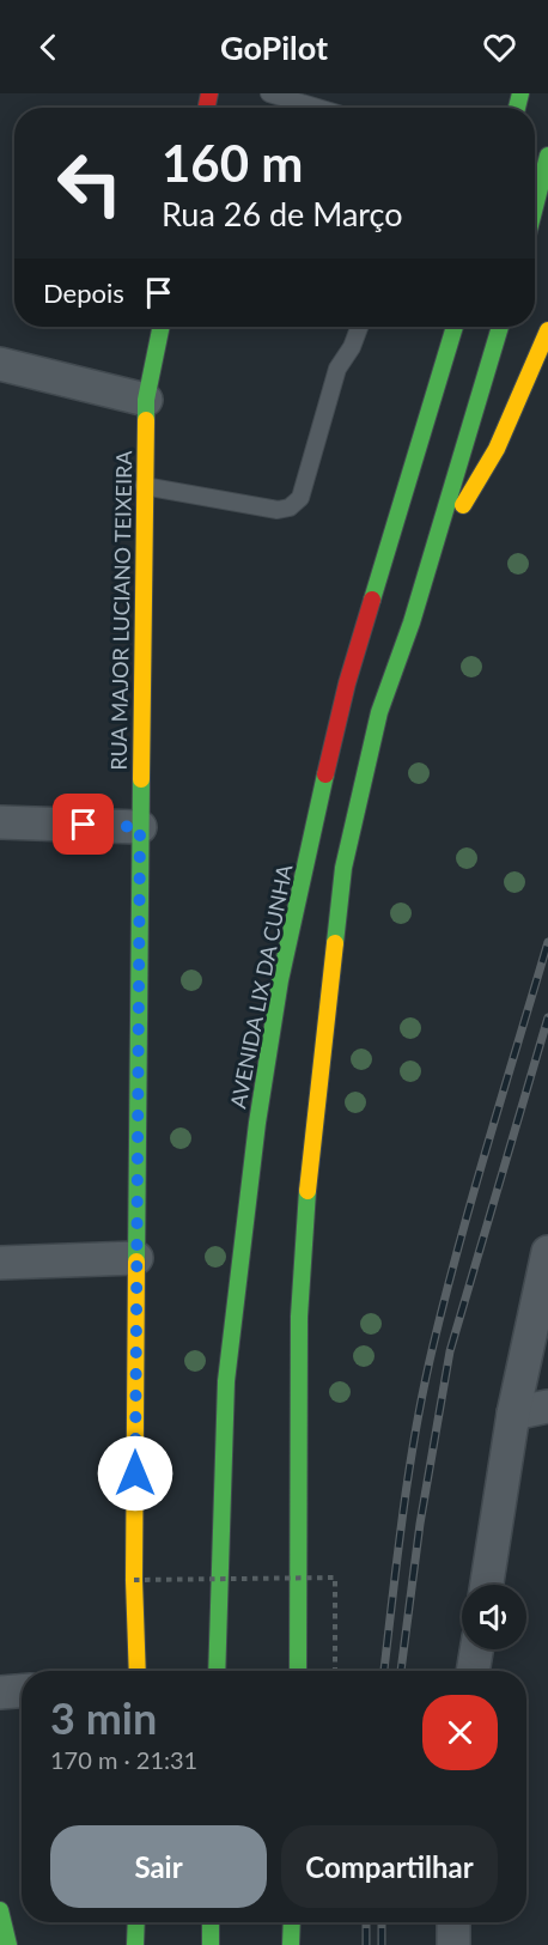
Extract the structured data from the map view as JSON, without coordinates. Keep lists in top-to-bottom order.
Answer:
{
  "streets": {
    "main road": ["RUA MAJOR LUCIANO TEIXEIRA", "AVENIDA LIX DA CUNHA"]
  },
  "page": {
    "header": "GoPilot",
    "turn": ["160 m", "Rua 26 de Março"],
    "then": "Depois",
    "heading": ["3 min", "170 m · 21:31"],
    "buttons": ["Sair", "Compartilhar"]
  }
}
